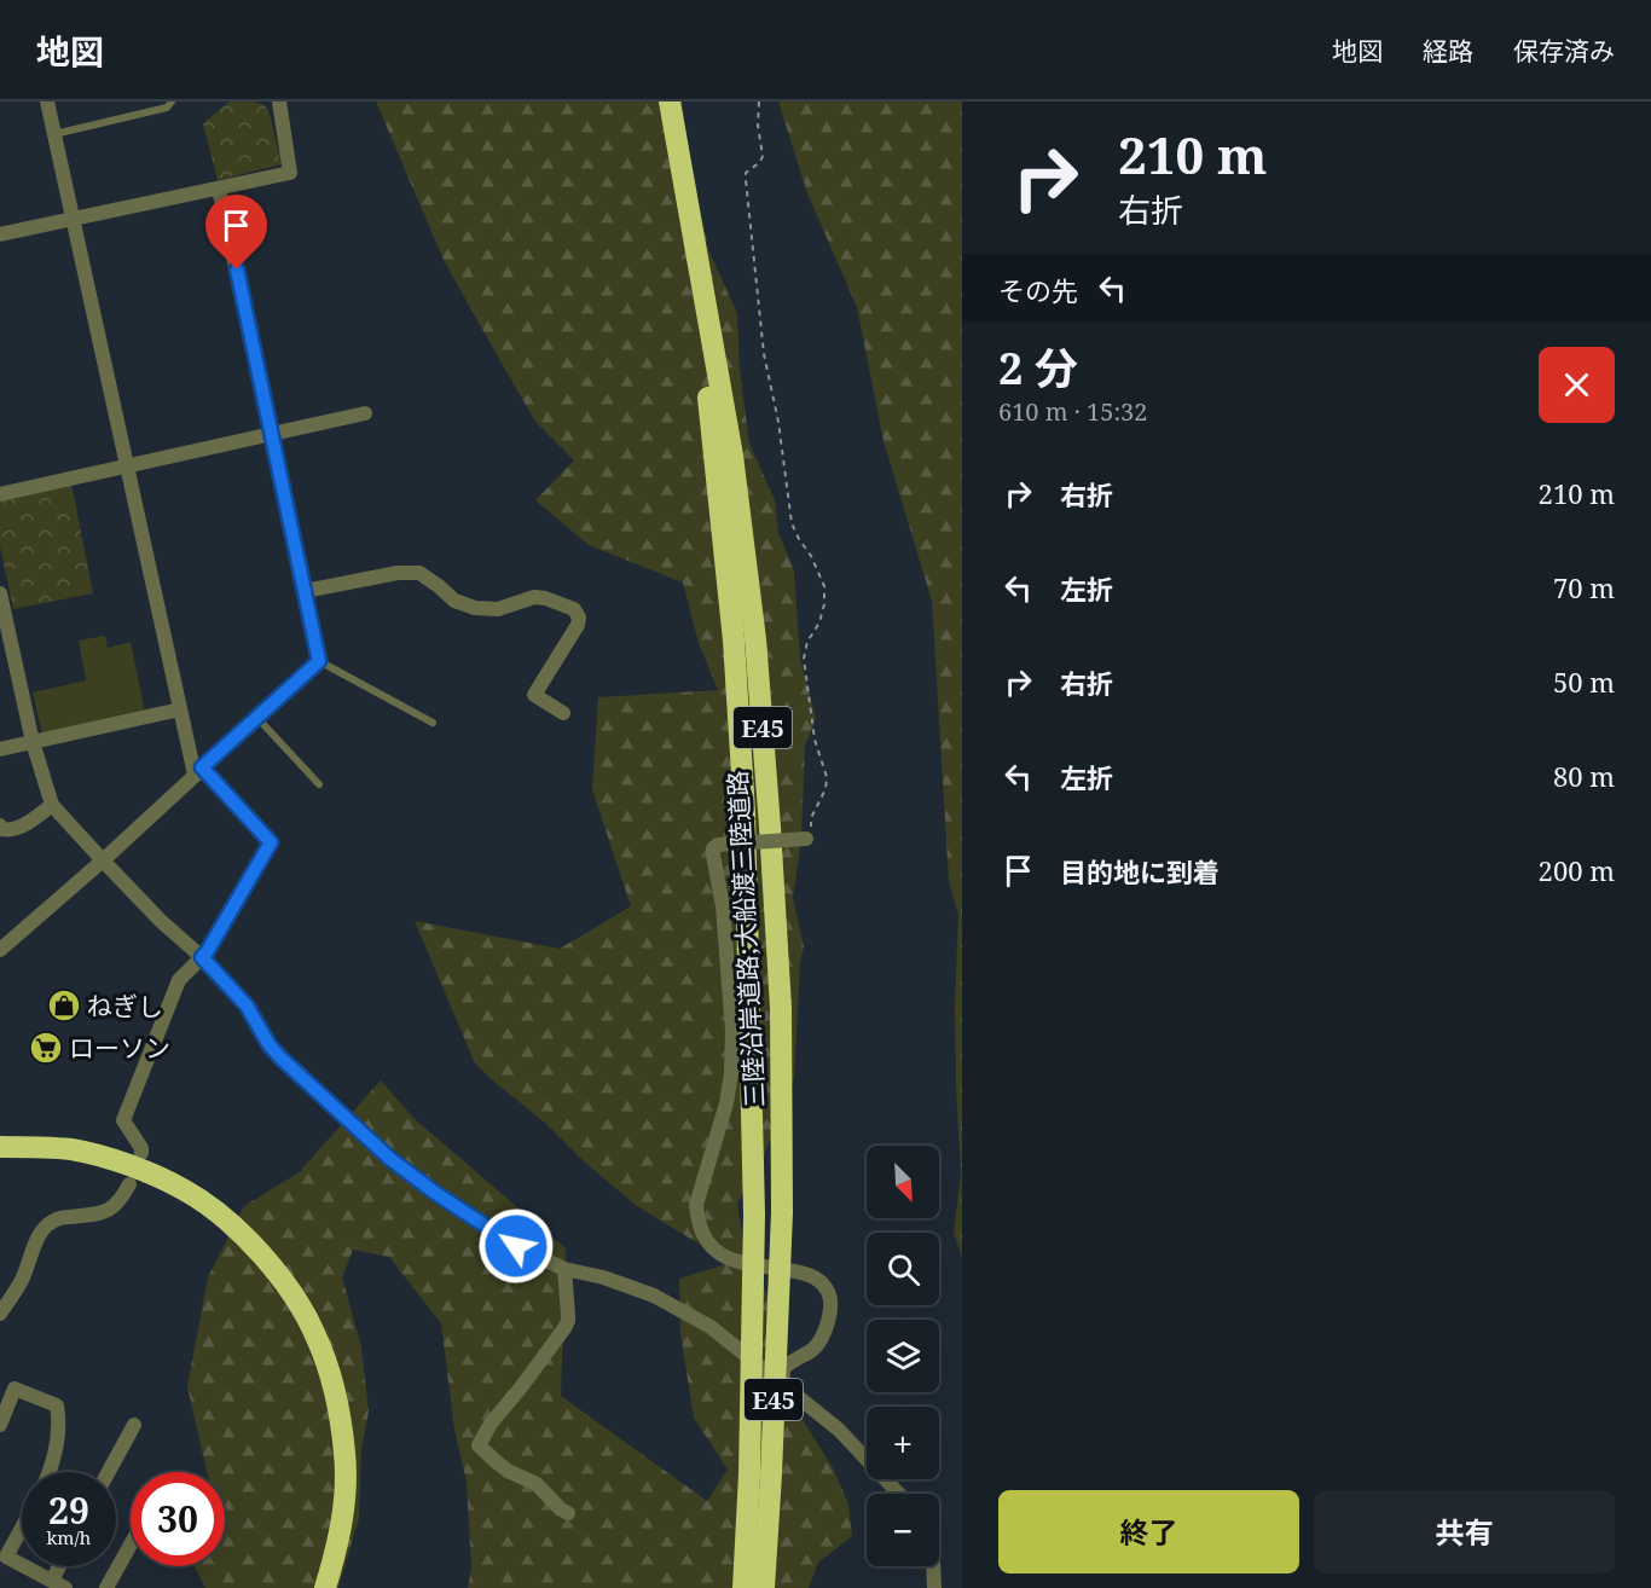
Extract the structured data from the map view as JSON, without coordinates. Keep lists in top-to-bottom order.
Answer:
{
  "streets": {
    "highway": ["E45", "三陸沿岸道路;大船渡三陸道路"]
  },
  "places": {
    "shop": ["ねぎし"],
    "supermarket": ["ローソン"]
  },
  "north": "bottom right",
  "page": {
    "header": "地図",
    "nav": ["地図", "経路", "保存済み"],
    "turn": ["210 m", "右折"],
    "then": "その先",
    "heading": ["2 分", "610 m · 15:32"],
    "list": [
      {
        "name": "右折",
        "value": "210 m"
      },
      {
        "name": "左折",
        "value": "70 m"
      },
      {
        "name": "右折",
        "value": "50 m"
      },
      {
        "name": "左折",
        "value": "80 m"
      },
      {
        "name": "目的地に到着",
        "value": "200 m"
      }
    ],
    "map_buttons": ["+", "−"],
    "speed": "29 km/h",
    "limit": "30",
    "buttons": ["終了", "共有"]
  }
}
